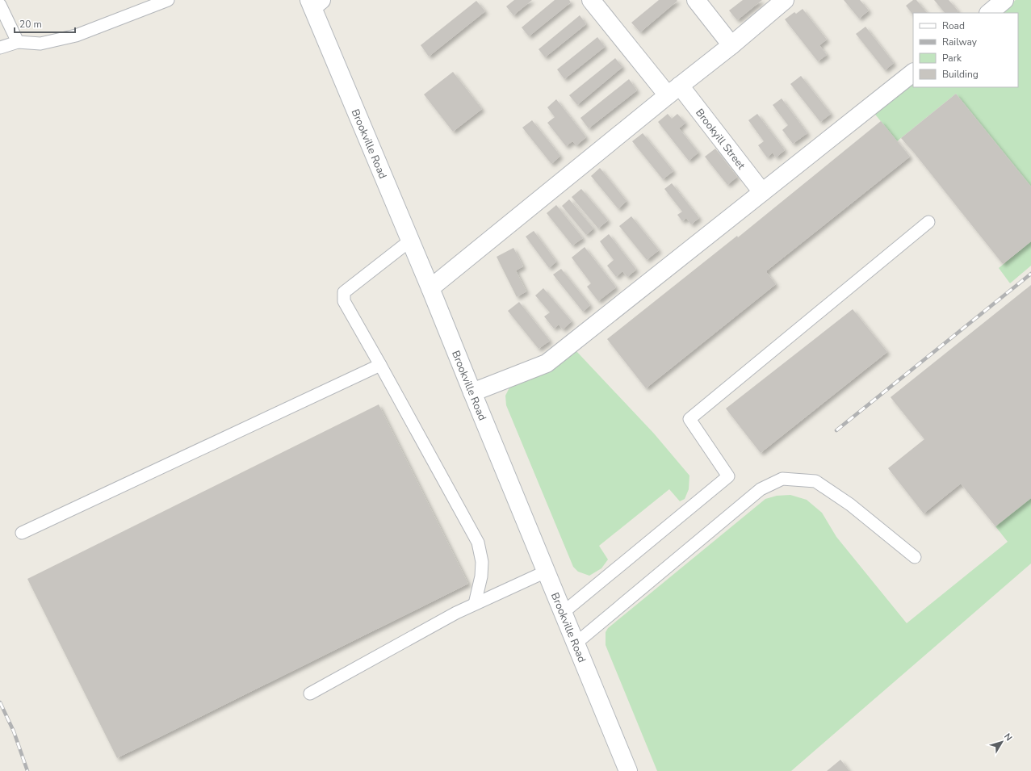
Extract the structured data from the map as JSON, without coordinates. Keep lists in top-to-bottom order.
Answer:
{
  "streets": {
    "street": ["Brookyill Street", "Brookville Road"]
  },
  "legend": [
    "Road",
    "Railway",
    "Park",
    "Building"
  ],
  "scale_bar": "20 m",
  "north": "top right"
}
